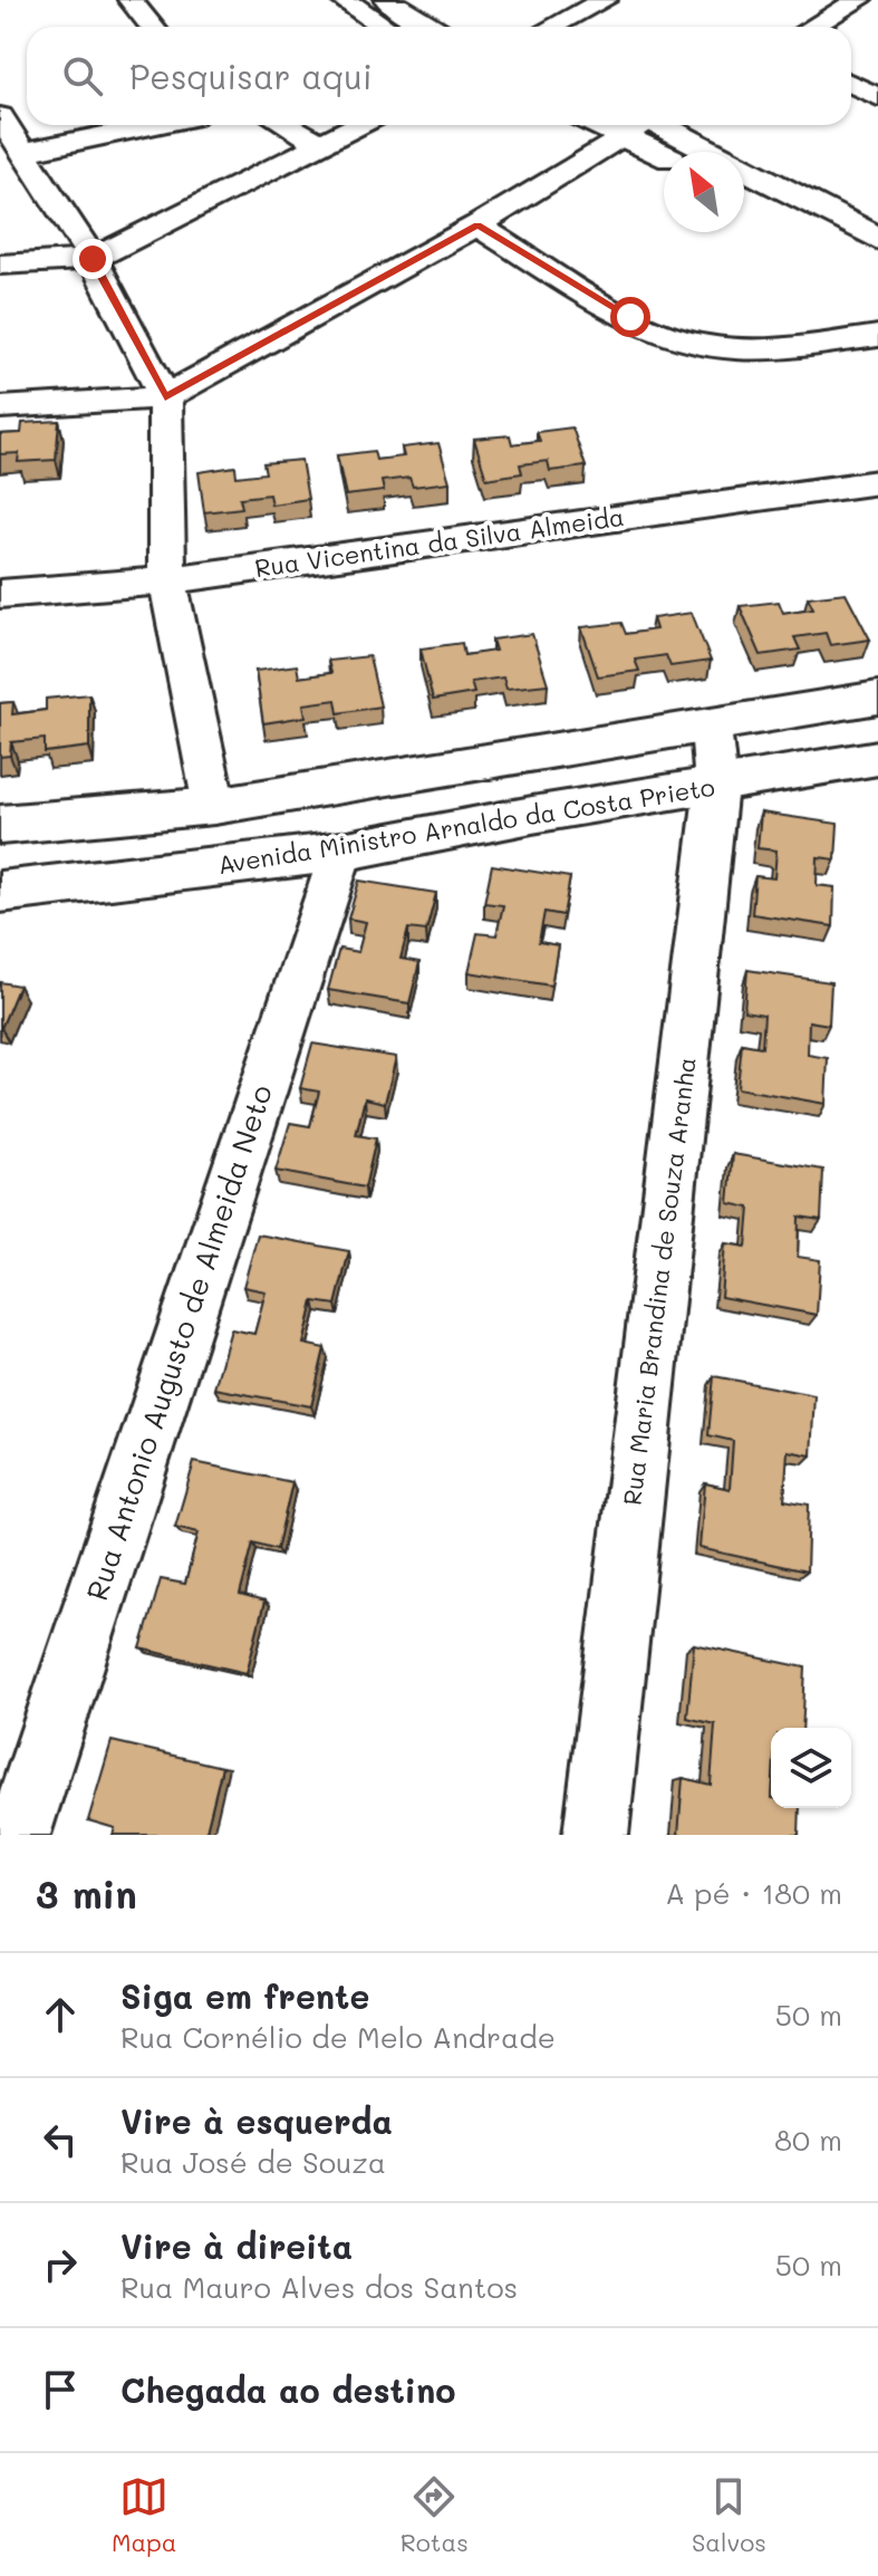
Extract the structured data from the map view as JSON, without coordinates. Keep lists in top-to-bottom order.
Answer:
{
  "streets": {
    "street": [
      "Rua Vicentina da Silva Almeida",
      "Avenida Ministro Arnaldo da Costa Prieto",
      "Rua Maria Brandina de Souza Aranha",
      "Rua Antonio Augusto de Almeida Neto"
    ]
  },
  "crossings": [
    ["Avenida Ministro Arnaldo da Costa Prieto", "Rua Maria Brandina de Souza Aranha"],
    ["Avenida Ministro Arnaldo da Costa Prieto", "Rua Antonio Augusto de Almeida Neto"]
  ],
  "north": "top left",
  "page": {
    "search": "Pesquisar aqui",
    "heading": ["3 min", "A pé · 180 m"],
    "list": [
      ["Siga em frente", "Rua Cornélio de Melo Andrade", "50 m"],
      ["Vire à esquerda", "Rua José de Souza", "80 m"],
      ["Vire à direita", "Rua Mauro Alves dos Santos", "50 m"],
      "Chegada ao destino"
    ],
    "nav": ["Mapa", "Rotas", "Salvos"]
  }
}
